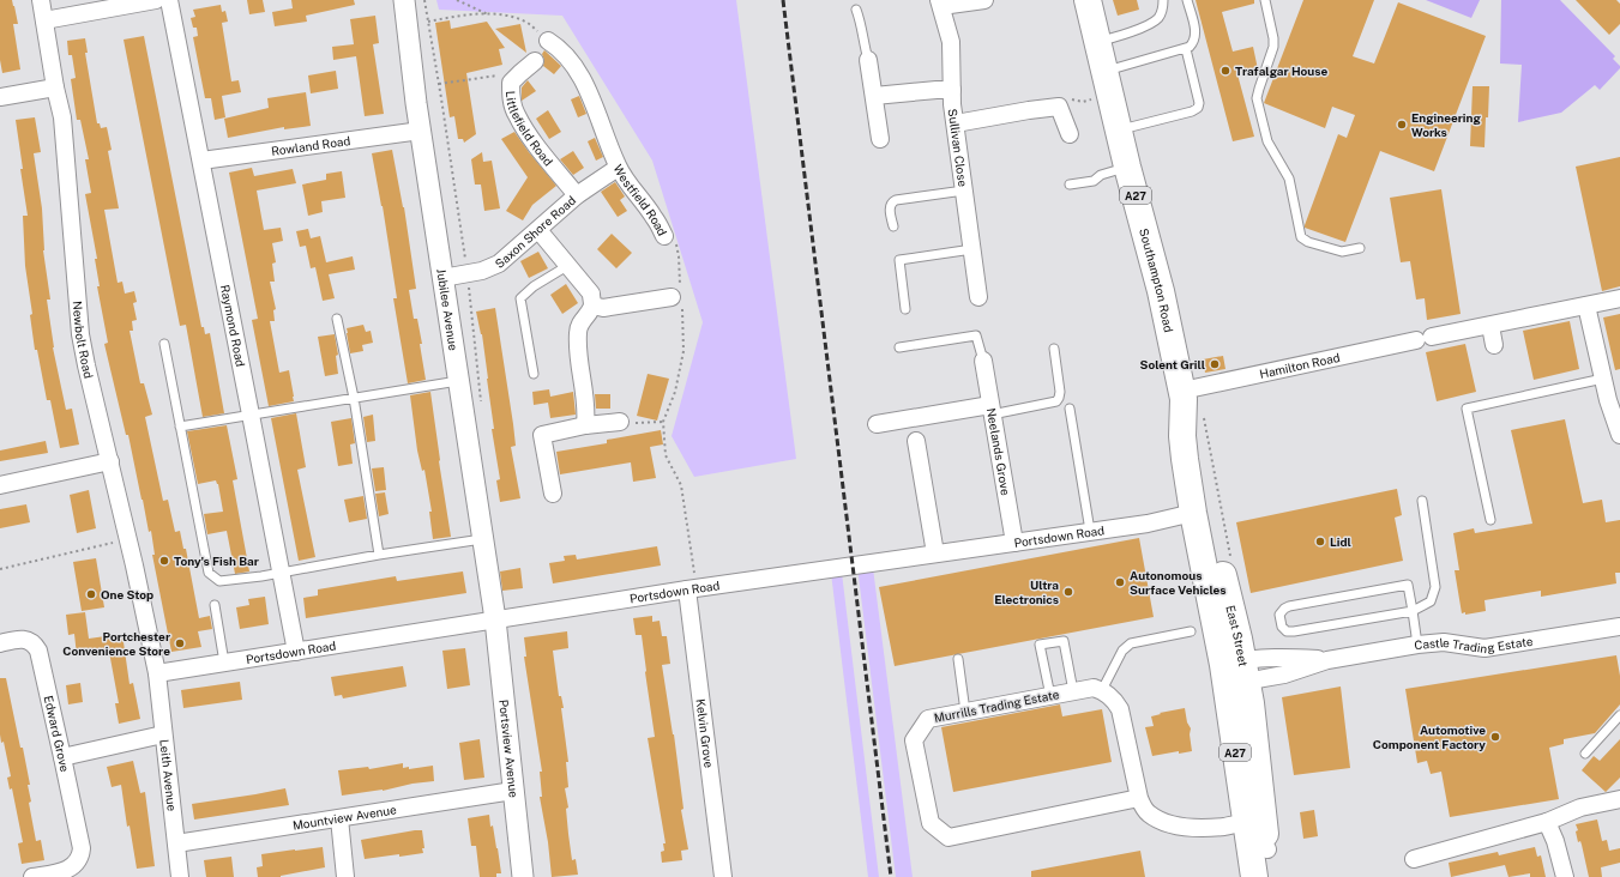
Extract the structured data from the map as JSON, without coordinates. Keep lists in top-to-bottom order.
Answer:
{
  "streets": {
    "main road": ["A27", "Southampton Road", "East Street"],
    "street": [
      "Littlefield Road",
      "Rowland Road",
      "Sullivan Close",
      "Westfield Road",
      "Saxon Shore Road",
      "Jubilee Avenue",
      "Raymond Road",
      "Newbolt Road",
      "Hamilton Road",
      "Neelands Grove",
      "Portsdown Road",
      "Castle Trading Estate",
      "Murrills Trading Estate",
      "Kelvin Grove",
      "Edward Grove",
      "Portsview Avenue",
      "Leith Avenue",
      "Mountview Avenue"
    ]
  },
  "crossings": [
    ["Littlefield Road", "Saxon Shore Road"],
    ["Rowland Road", "Jubilee Avenue"],
    ["Rowland Road", "Raymond Road"],
    ["Westfield Road", "Saxon Shore Road"],
    ["Westfield Road", "Portsdown Road"],
    ["Westfield Road", "Kelvin Grove"],
    ["Saxon Shore Road", "Jubilee Avenue"],
    ["Southampton Road", "Hamilton Road"],
    ["Southampton Road", "Portsdown Road"],
    ["Southampton Road", "East Street"],
    ["Jubilee Avenue", "Portsdown Road"],
    ["Jubilee Avenue", "Portsview Avenue"],
    ["Raymond Road", "Portsdown Road"],
    ["Newbolt Road", "Portsdown Road"],
    ["Newbolt Road", "Leith Avenue"],
    ["Hamilton Road", "East Street"],
    ["Neelands Grove", "Portsdown Road"],
    ["Portsdown Road", "Kelvin Grove"],
    ["Portsdown Road", "Portsview Avenue"],
    ["Portsdown Road", "Leith Avenue"],
    ["East Street", "Castle Trading Estate"],
    ["Portsview Avenue", "Mountview Avenue"],
    ["Leith Avenue", "Mountview Avenue"]
  ],
  "places": [
    "Trafalgar House",
    "Engineering Works",
    "Solent Grill",
    "Lidl",
    "Tony's Fish Bar",
    "Autonomous Surface Vehicles",
    "Ultra Electronics",
    "One Stop",
    "Portchester Convenience Store",
    "Automotive Component Factory"
  ]
}
